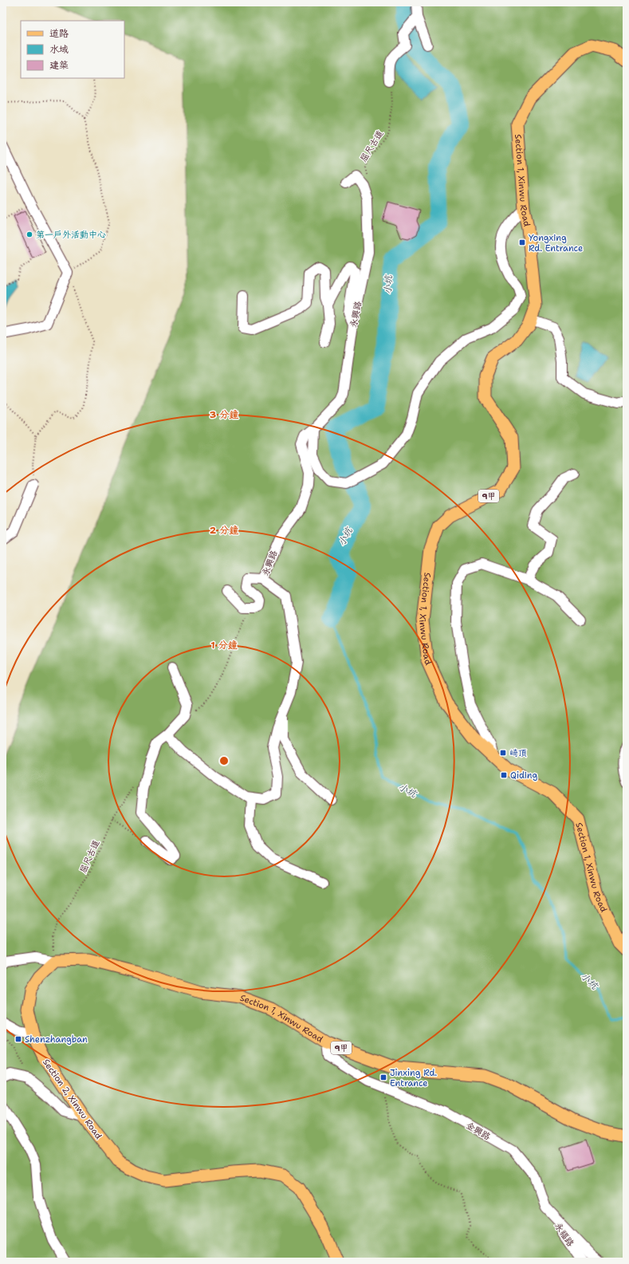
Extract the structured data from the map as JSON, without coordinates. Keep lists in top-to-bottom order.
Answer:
{
  "streets": {
    "main road": ["Section 1, Xinwu Road", "9甲", "Section 2, Xinwu Road"],
    "street": ["永興路", "金興路", "永福路"],
    "path": ["屈尺古道"]
  },
  "crossings": [
    ["屈尺古道", "Section 1, Xinwu Road"],
    ["屈尺古道", "Section 2, Xinwu Road"],
    ["Section 1, Xinwu Road", "Section 2, Xinwu Road"],
    ["Section 1, Xinwu Road", "金興路"],
    ["金興路", "永福路"]
  ],
  "water": ["小坑"],
  "places": {
    "other": ["第一戶外活動中心"],
    "transit": [
      "Yongxing Rd. Entrance",
      "崎頂",
      "Qiding",
      "Shenzhangban",
      "Jinxing Rd. Entrance"
    ]
  },
  "legend": ["道路", "水域", "建築"],
  "rings": ["3 分鐘", "2 分鐘", "1 分鐘"]
}
